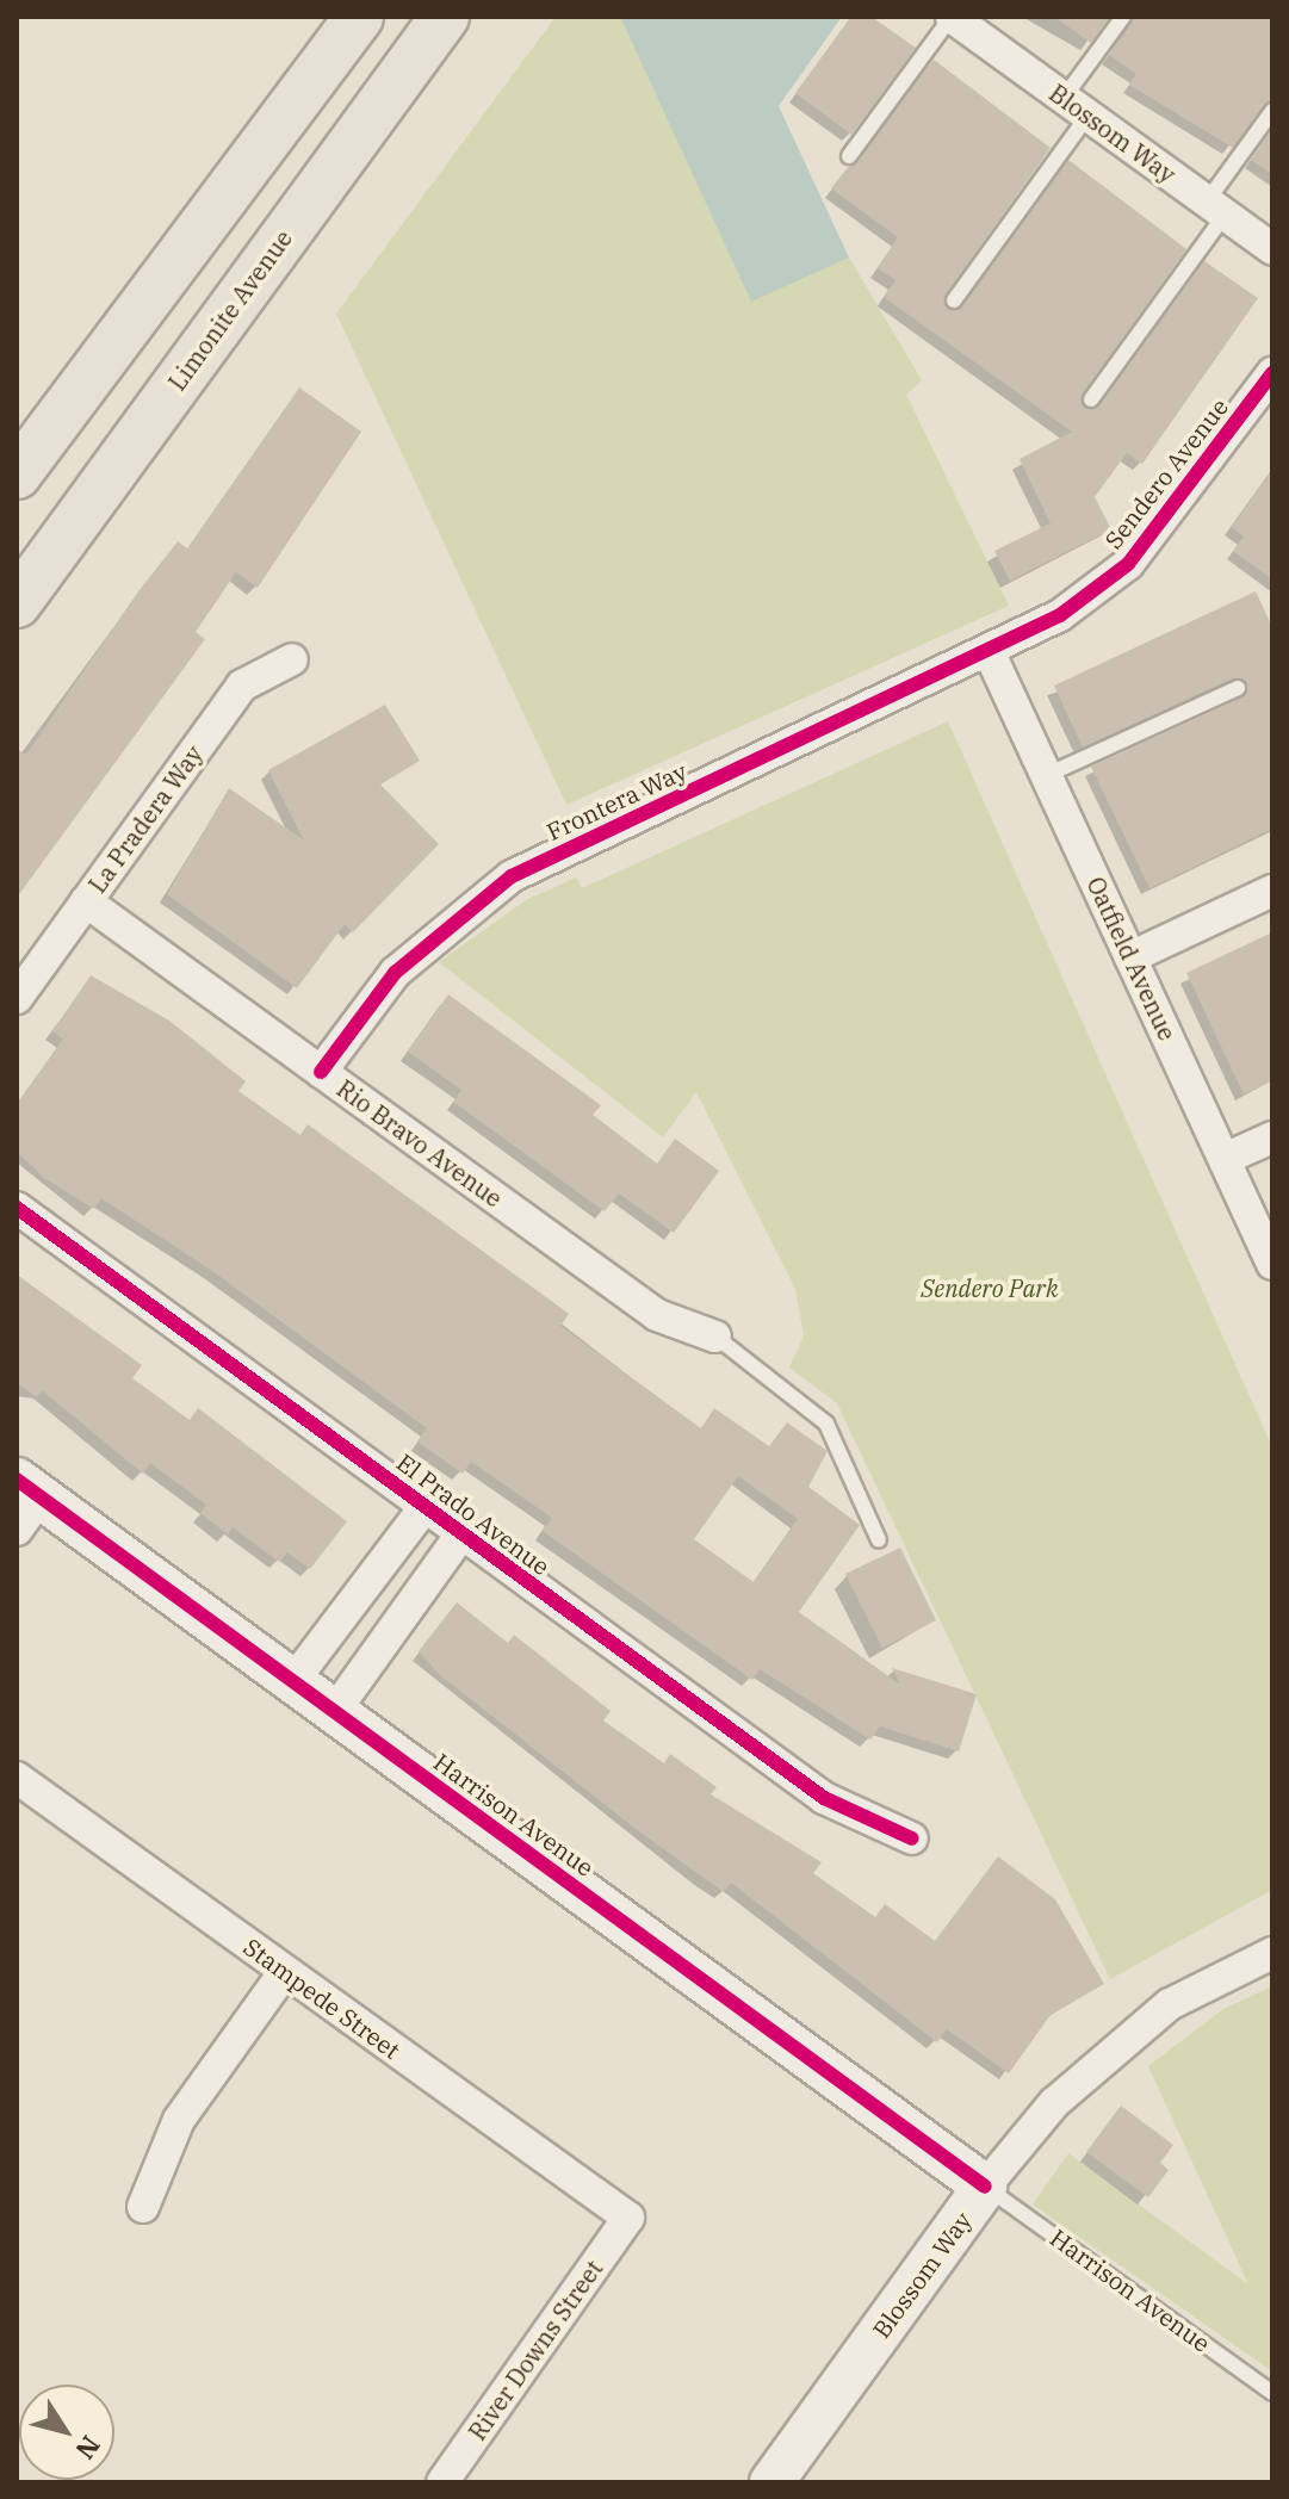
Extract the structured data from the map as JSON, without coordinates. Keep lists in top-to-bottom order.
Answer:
{
  "streets": {
    "main road": ["Limonite Avenue"],
    "street": [
      "Blossom Way",
      "Sendero Avenue",
      "Frontera Way",
      "La Pradera Way",
      "Oatfield Avenue",
      "Rio Bravo Avenue",
      "El Prado Avenue",
      "Harrison Avenue",
      "Stampede Street",
      "River Downs Street"
    ]
  },
  "crossings": [
    ["Blossom Way", "Harrison Avenue"],
    ["Sendero Avenue", "Frontera Way"],
    ["Sendero Avenue", "Oatfield Avenue"],
    ["Frontera Way", "Oatfield Avenue"],
    ["Frontera Way", "Rio Bravo Avenue"],
    ["La Pradera Way", "Rio Bravo Avenue"],
    ["Stampede Street", "River Downs Street"]
  ],
  "parks": ["Sendero Park"],
  "north": "bottom right"
}
